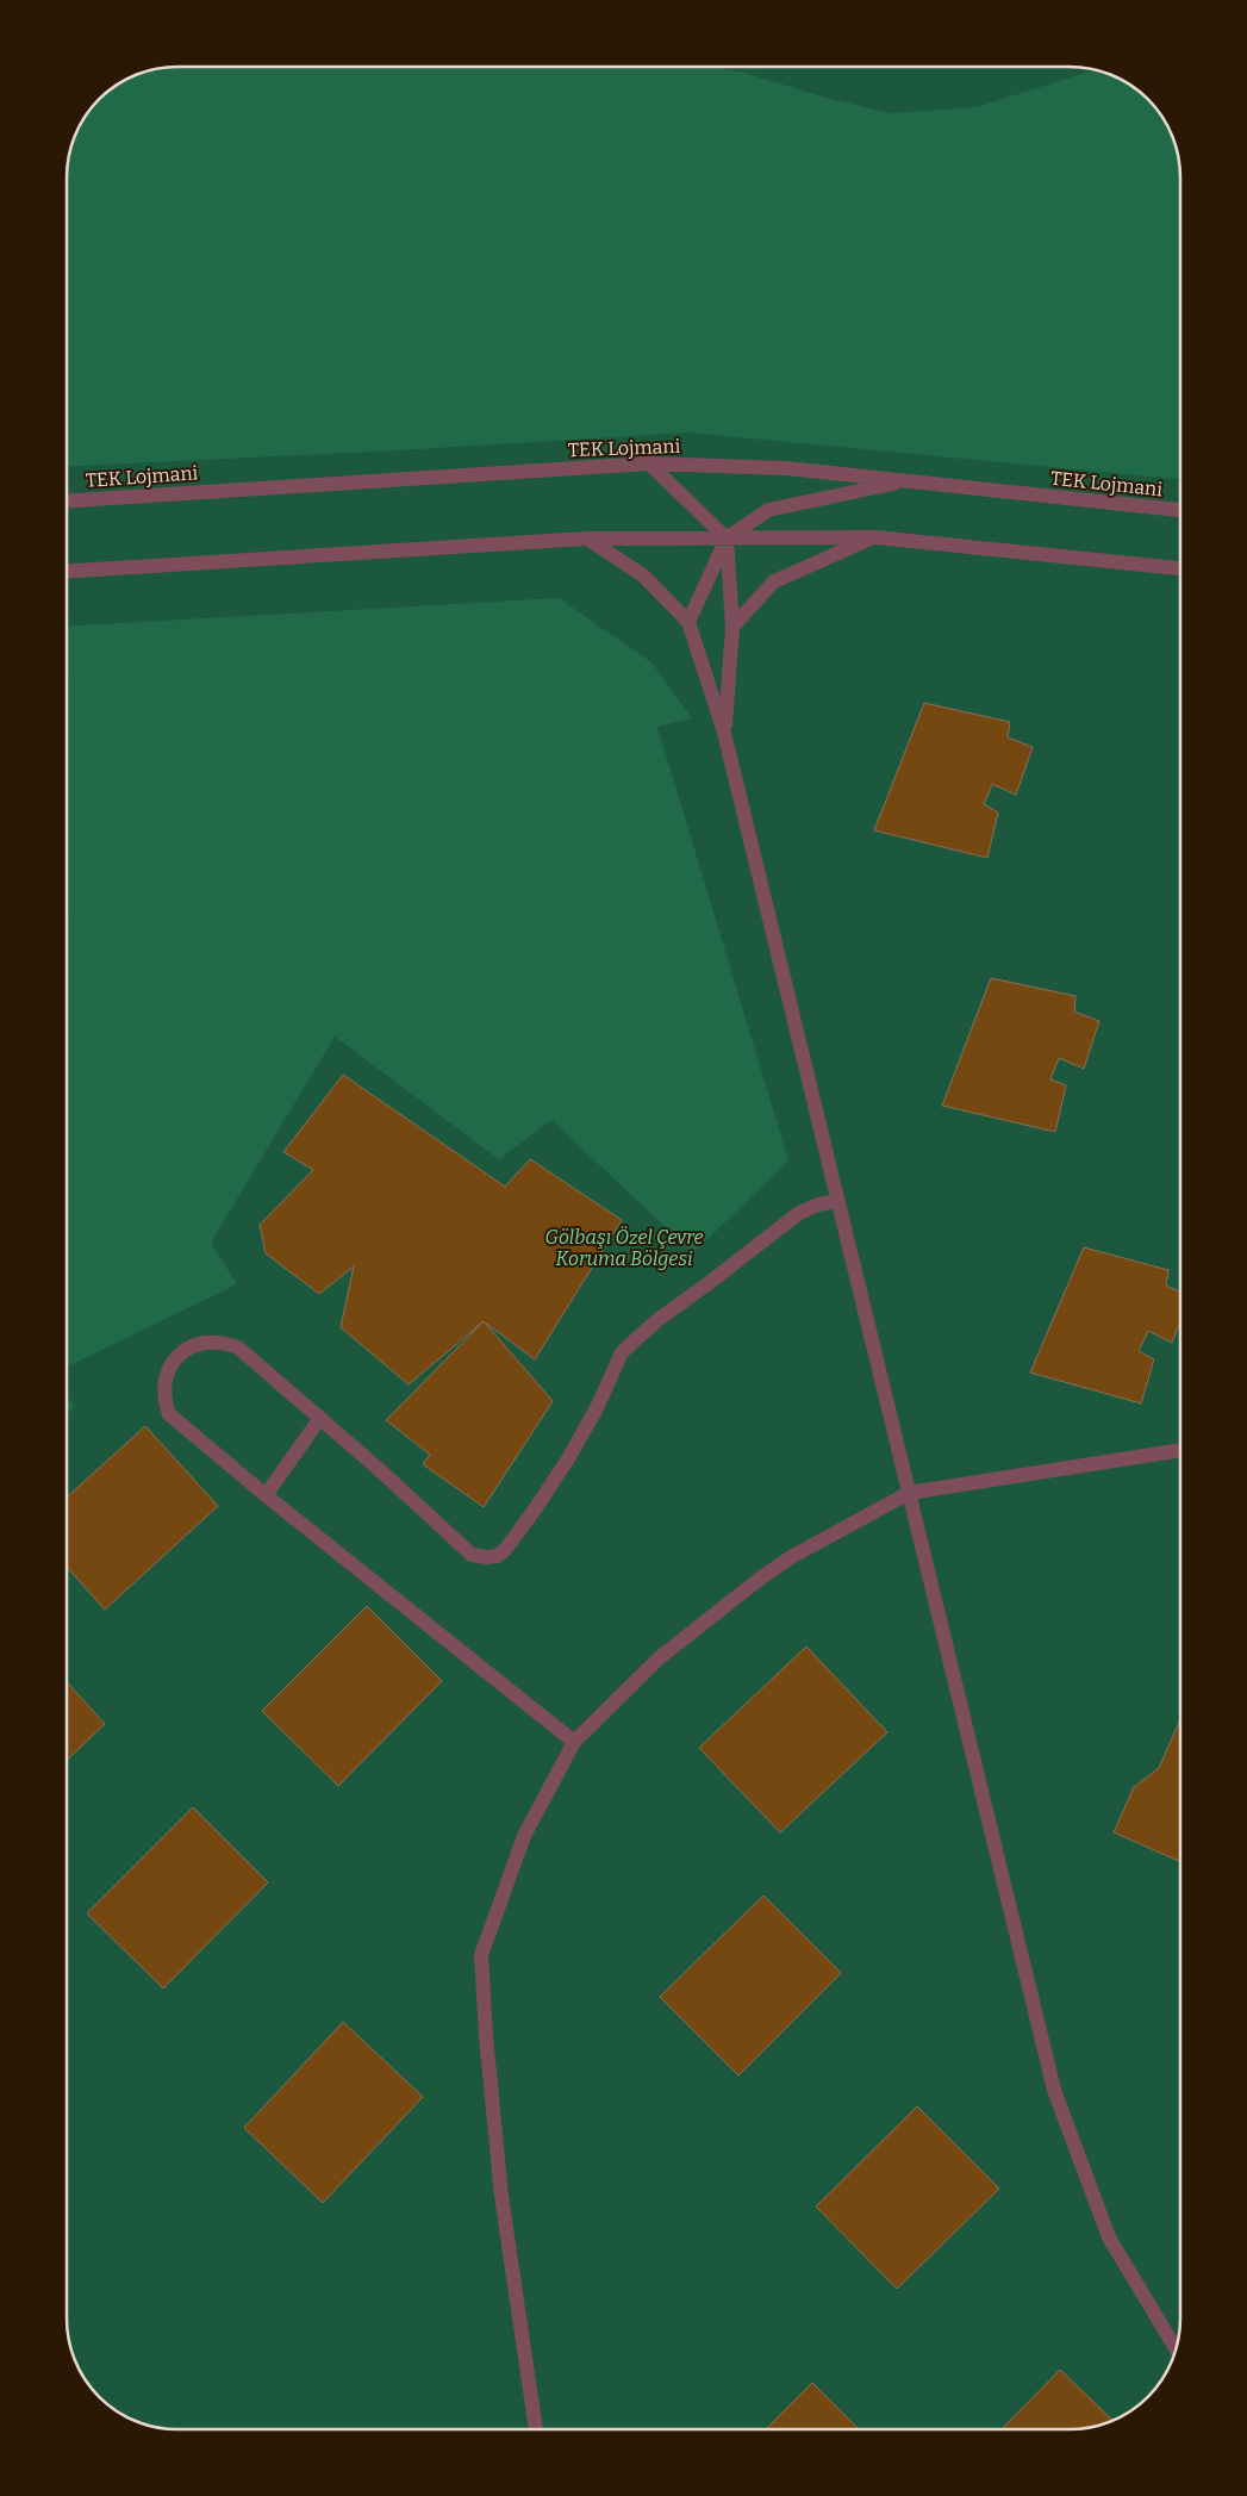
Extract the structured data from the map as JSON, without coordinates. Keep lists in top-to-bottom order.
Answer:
{
  "streets": {
    "street": ["TEK Lojmani"]
  },
  "parks": ["Gölbaşı Özel Çevre Koruma Bölgesi"]
}
